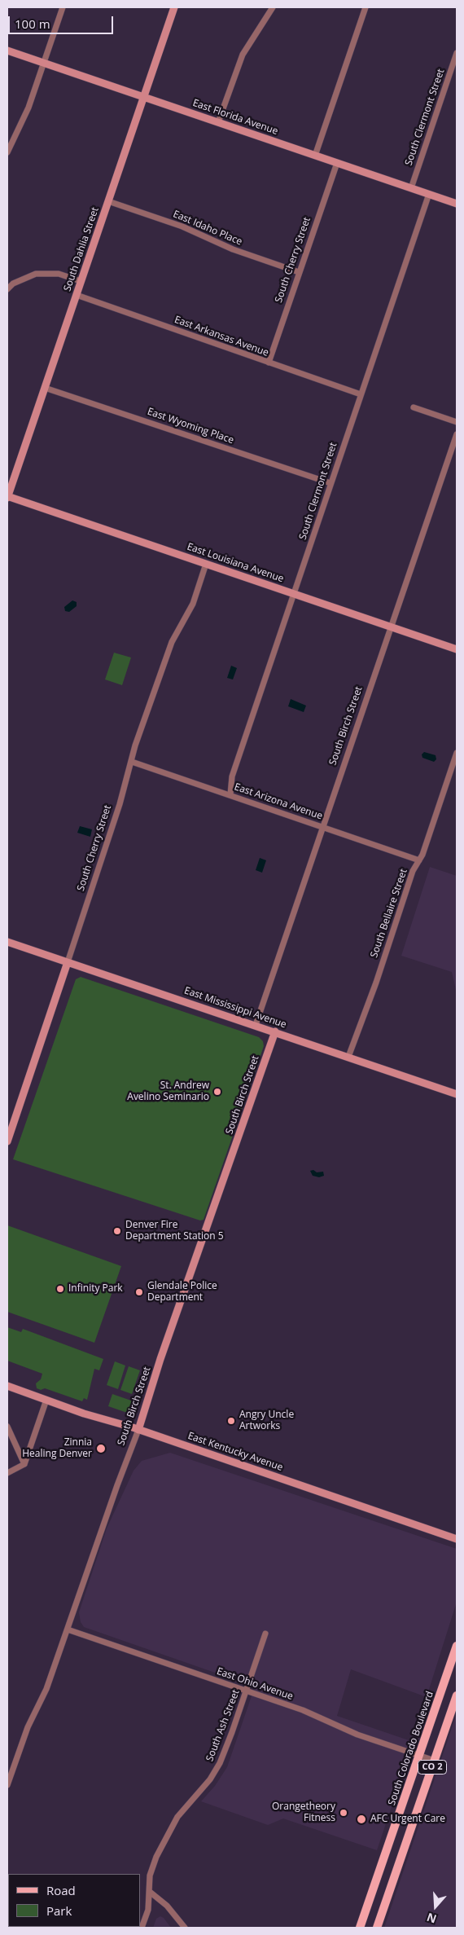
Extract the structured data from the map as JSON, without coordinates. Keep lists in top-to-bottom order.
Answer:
{
  "streets": {
    "main road": ["South Colorado Boulevard", "CO 2"],
    "street": [
      "East Florida Avenue",
      "South Clermont Street",
      "East Idaho Place",
      "South Dahlia Street",
      "South Cherry Street",
      "East Arkansas Avenue",
      "East Wyoming Place",
      "East Louisiana Avenue",
      "South Birch Street",
      "East Arizona Avenue",
      "South Bellaire Street",
      "East Mississippi Avenue",
      "East Kentucky Avenue",
      "East Ohio Avenue",
      "South Ash Street"
    ]
  },
  "crossings": [
    ["East Florida Avenue", "South Clermont Street"],
    ["East Florida Avenue", "South Dahlia Street"],
    ["East Florida Avenue", "South Cherry Street"],
    ["South Clermont Street", "East Arkansas Avenue"],
    ["South Clermont Street", "East Wyoming Place"],
    ["South Clermont Street", "East Louisiana Avenue"],
    ["South Clermont Street", "East Arizona Avenue"],
    ["East Idaho Place", "South Dahlia Street"],
    ["East Idaho Place", "South Cherry Street"],
    ["South Dahlia Street", "East Arkansas Avenue"],
    ["South Dahlia Street", "East Wyoming Place"],
    ["South Dahlia Street", "East Louisiana Avenue"],
    ["South Cherry Street", "East Arkansas Avenue"],
    ["South Cherry Street", "East Louisiana Avenue"],
    ["South Cherry Street", "East Arizona Avenue"],
    ["South Cherry Street", "East Mississippi Avenue"],
    ["East Louisiana Avenue", "South Birch Street"],
    ["South Birch Street", "East Arizona Avenue"],
    ["South Birch Street", "East Mississippi Avenue"],
    ["South Birch Street", "East Kentucky Avenue"],
    ["South Birch Street", "East Ohio Avenue"],
    ["East Arizona Avenue", "South Bellaire Street"],
    ["South Bellaire Street", "East Mississippi Avenue"],
    ["East Ohio Avenue", "South Ash Street"],
    ["East Ohio Avenue", "South Colorado Boulevard"],
    ["East Ohio Avenue", "CO 2"]
  ],
  "places": [
    "St. Andrew Avelino Seminario",
    "Denver Fire Department Station 5",
    "Infinity Park",
    "Glendale Police Department",
    "Angry Uncle Artworks",
    "Zinnia Healing Denver",
    "Orangetheory Fitness",
    "AFC Urgent Care"
  ],
  "legend": ["Road", "Park"],
  "scale_bar": "100 m",
  "north": "bottom"
}
